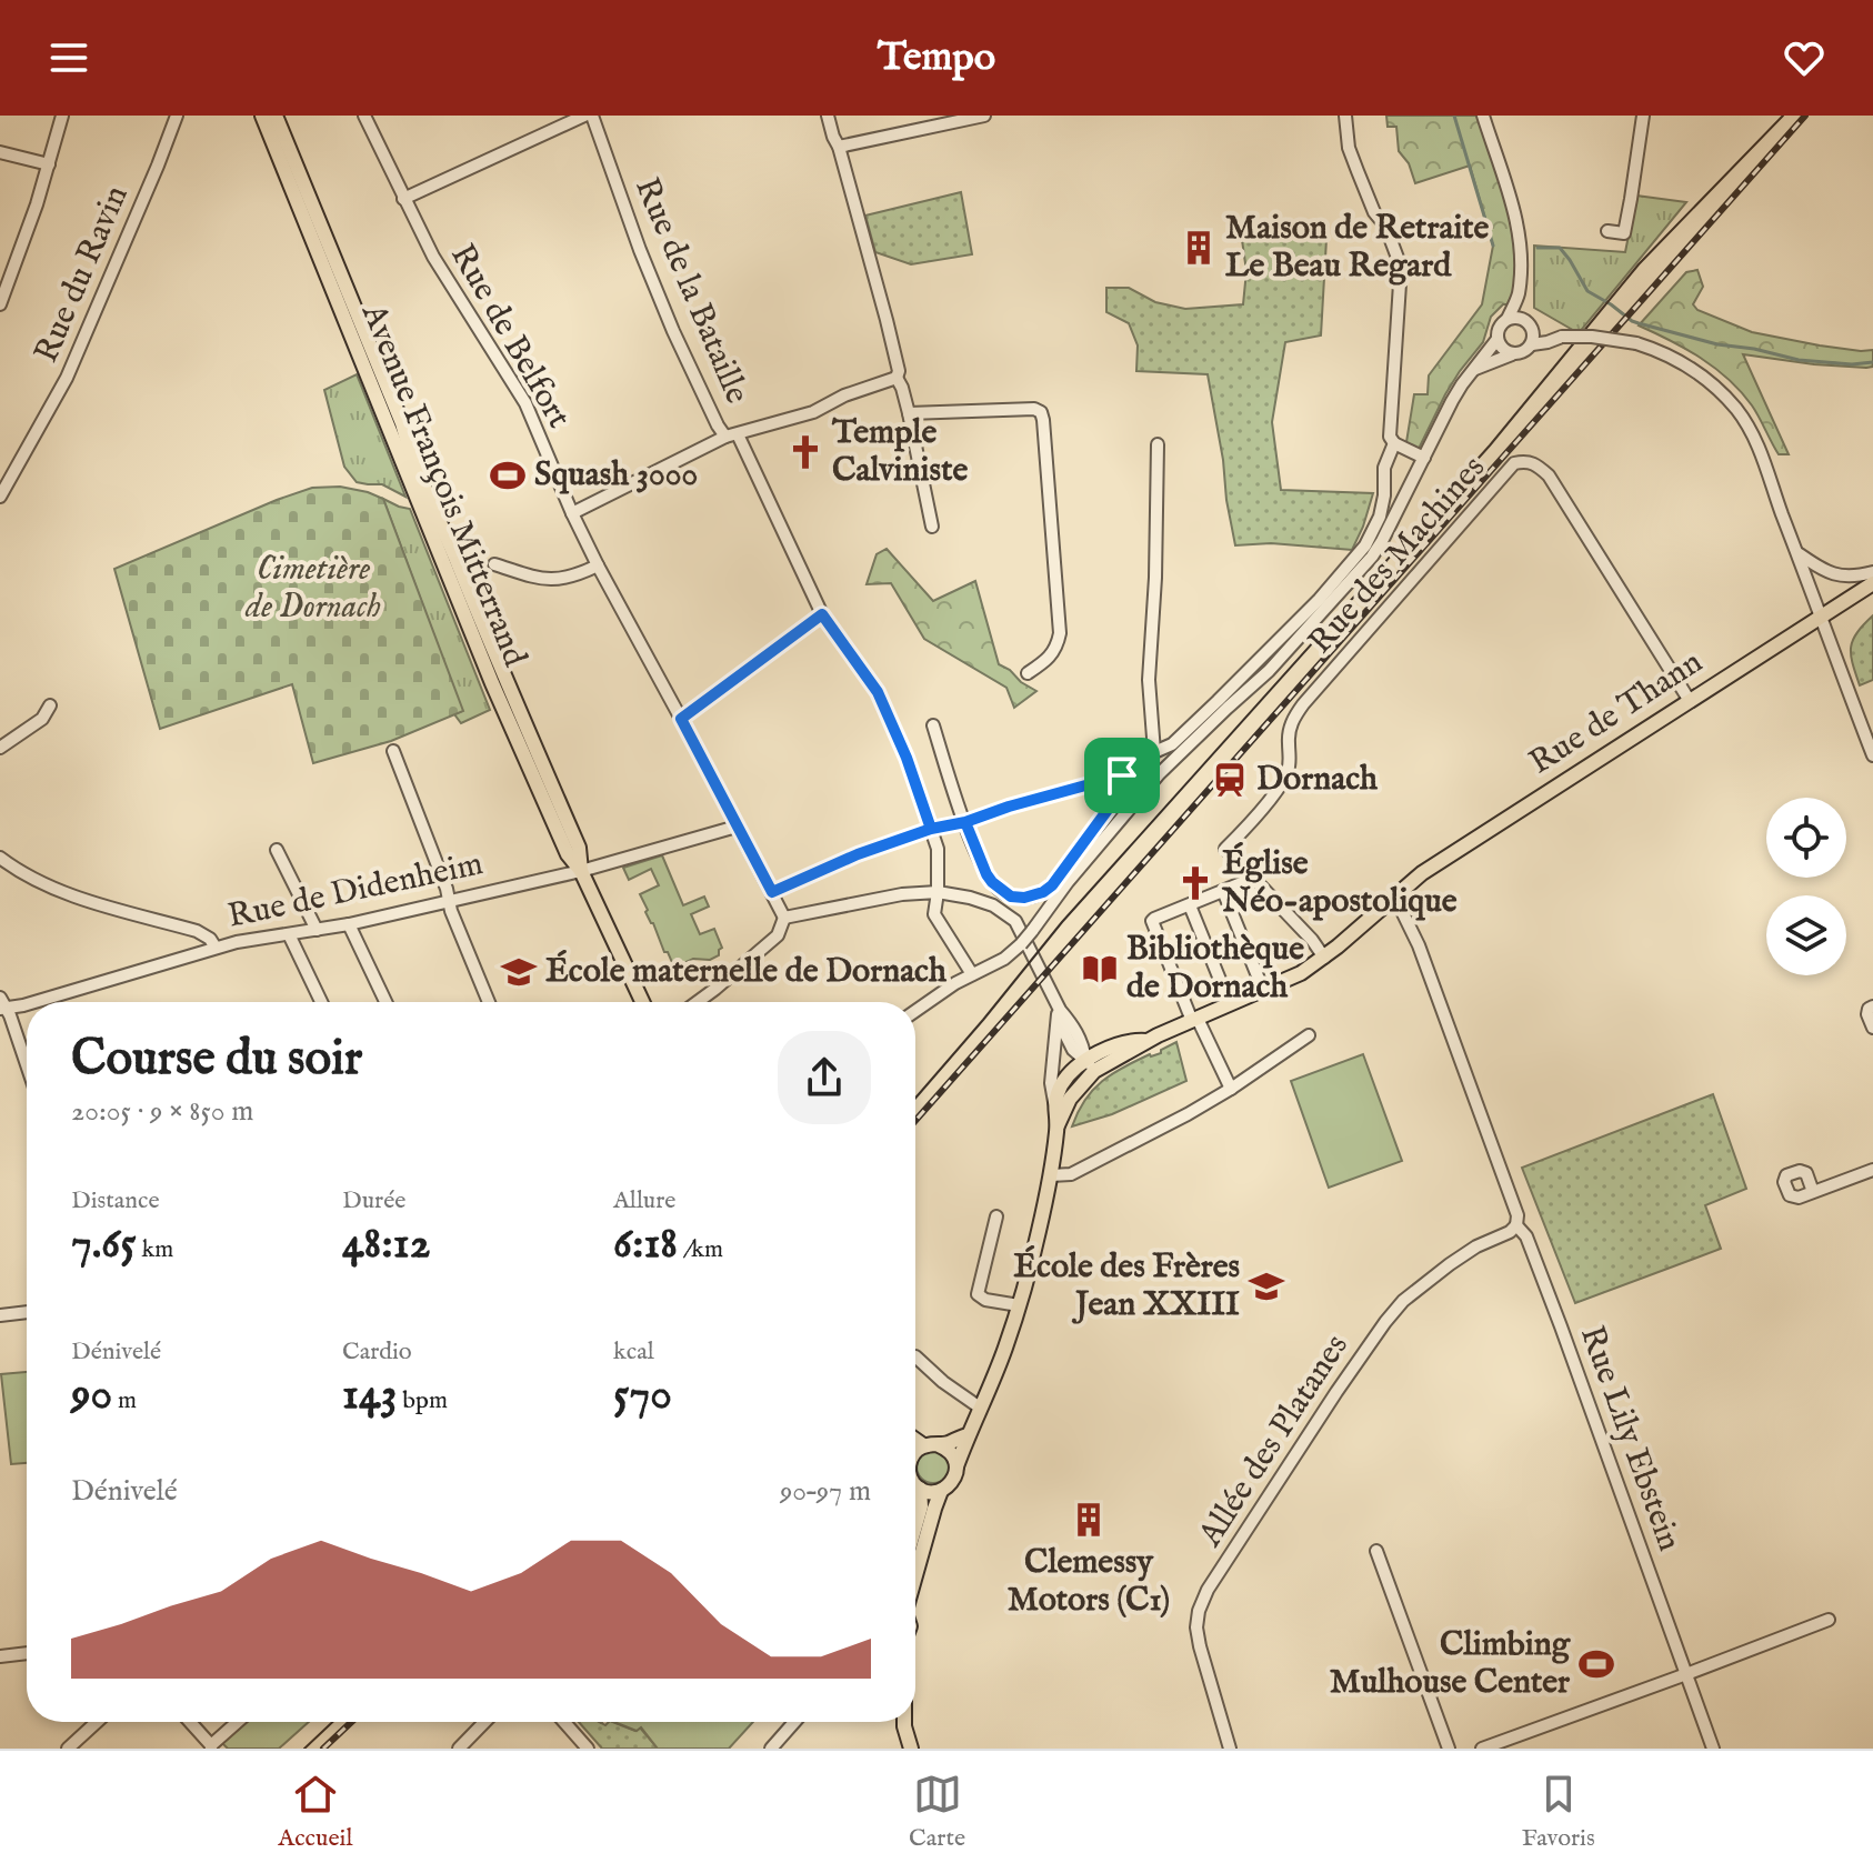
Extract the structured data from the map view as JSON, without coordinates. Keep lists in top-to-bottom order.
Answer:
{
  "streets": {
    "main road": ["Avenue François Mitterrand", "Rue de Thann"],
    "street": [
      "Rue du Ravin",
      "Rue de la Bataille",
      "Rue de Belfort",
      "Rue des Machines",
      "Rue de Didenheim",
      "Rue Lily Ebstein",
      "Allée des Platanes"
    ]
  },
  "crossings": [
    ["Rue de Belfort", "Rue de Didenheim"],
    ["Avenue François Mitterrand", "Rue de Didenheim"],
    ["Rue des Machines", "Rue de Thann"],
    ["Rue Lily Ebstein", "Allée des Platanes"]
  ],
  "parks": ["Cimetière de Dornach"],
  "places": {
    "building": ["Maison de Retraite Le Beau Regard", "Clemessy Motors (C1)"],
    "church": ["Temple Calviniste", "Église Néo-apostolique"],
    "sports": ["Squash 3000", "Climbing Mulhouse Center"],
    "station": ["Dornach"],
    "library": ["Bibliothèque de Dornach"],
    "school or university": ["École maternelle de Dornach", "École des Frères Jean XXIII"]
  },
  "page": {
    "header": "Tempo",
    "heading": ["Course du soir", "20:05 · 9 × 850 m"],
    "stats": [
      ["Distance", "7.65 km"],
      ["Durée", "48:12"],
      ["Allure", "6:18 /km"],
      ["Dénivelé", "90 m"],
      ["Cardio", "143 bpm"],
      ["kcal", "570"]
    ],
    "chart": ["Dénivelé", "90–97 m"],
    "tabs": ["Accueil", "Carte", "Favoris"]
  }
}
